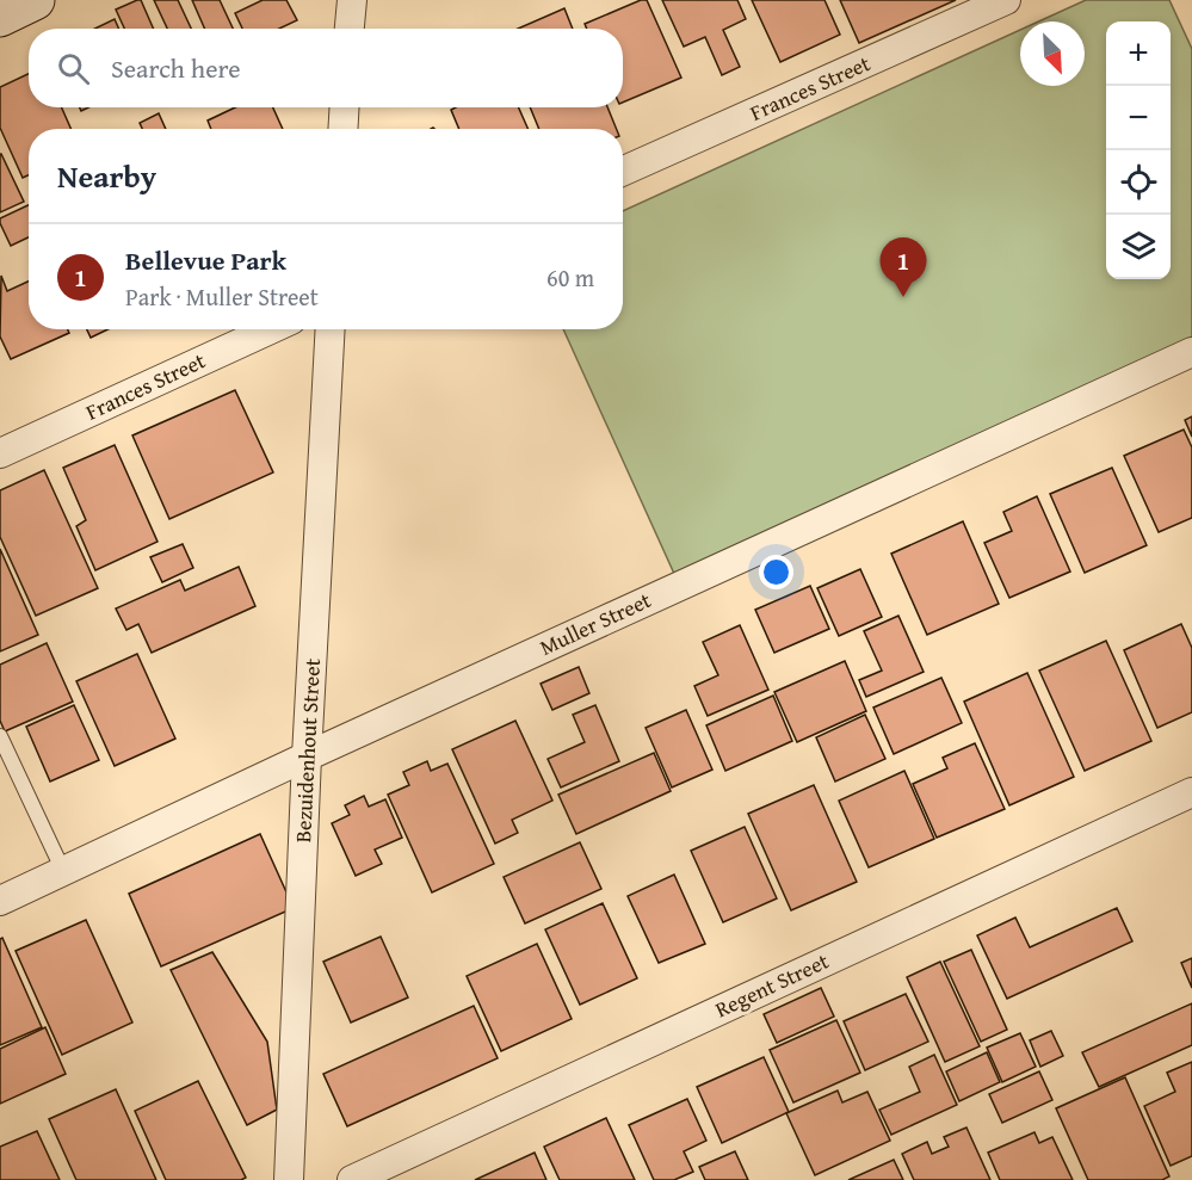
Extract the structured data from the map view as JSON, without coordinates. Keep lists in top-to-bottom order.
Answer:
{
  "streets": {
    "street": [
      "Frances Street",
      "Muller Street",
      "Bezuidenhout Street",
      "Regent Street"
    ]
  },
  "crossings": [
    ["Muller Street", "Bezuidenhout Street"]
  ],
  "north": "bottom right",
  "page": {
    "map_buttons": ["+", "−"],
    "search": "Search here",
    "heading": "Nearby",
    "list": [
      {
        "mark": "1",
        "name": "Bellevue Park",
        "note": "Park · Muller Street",
        "value": "60 m"
      }
    ],
    "pins": "1"
  }
}
